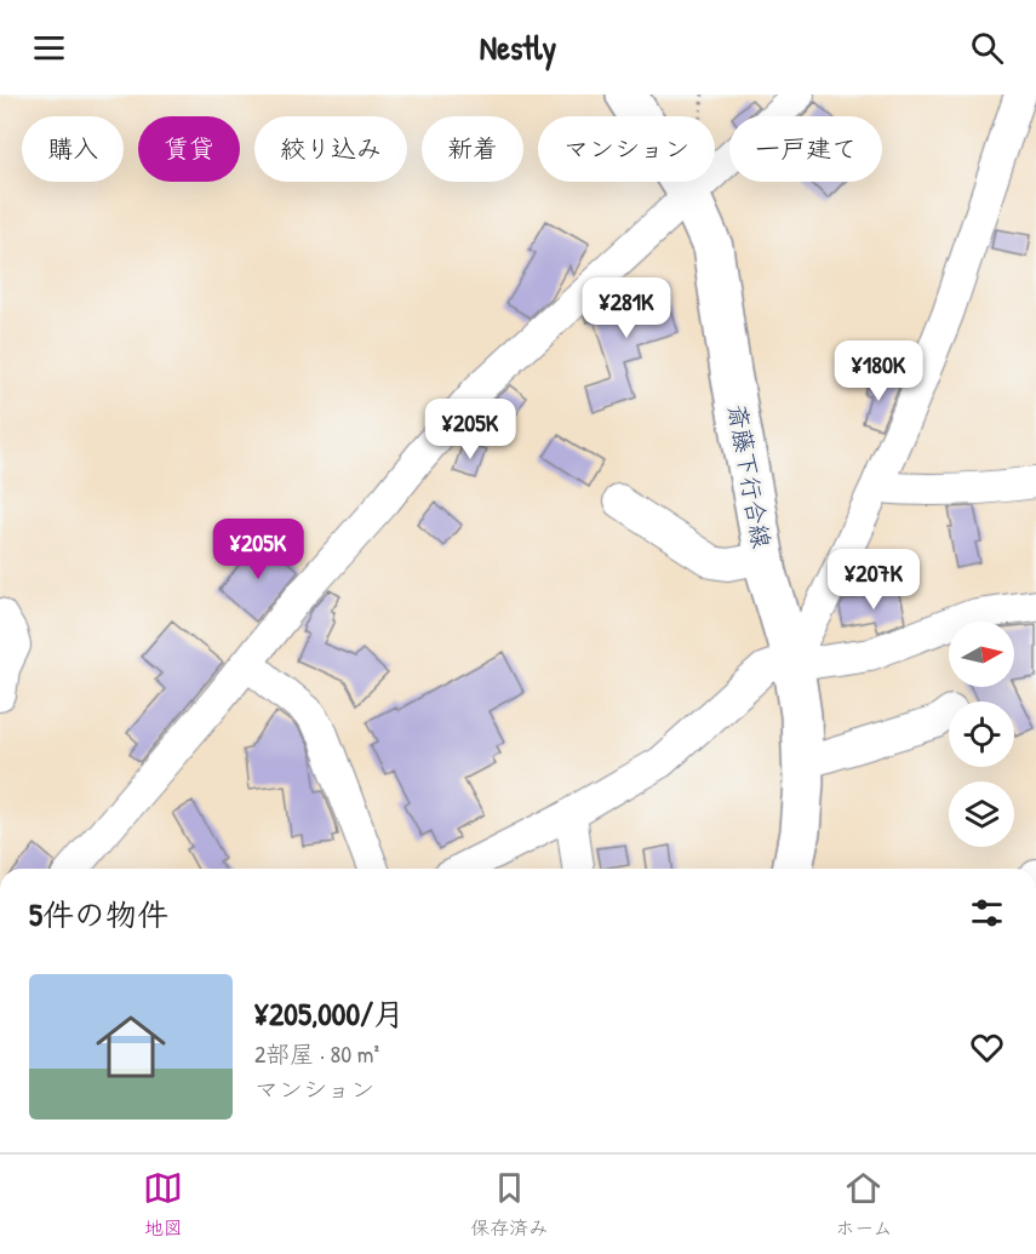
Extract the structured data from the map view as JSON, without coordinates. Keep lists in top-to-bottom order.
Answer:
{
  "streets": {
    "main road": ["斎藤下行合線"]
  },
  "north": "right",
  "page": {
    "header": "Nestly",
    "chip": [
      "購入",
      "賃貸",
      "絞り込み",
      "新着",
      "マンション",
      "一戸建て"
    ],
    "price": [
      "¥281K",
      "¥180K",
      "¥205K",
      "¥205K",
      "¥207K"
    ],
    "heading": "5件の物件",
    "list": [
      {
        "name": "¥205,000/月",
        "note": "2部屋 · 80 m² · マンション"
      }
    ],
    "tabs": ["地図", "保存済み", "ホーム"]
  }
}
